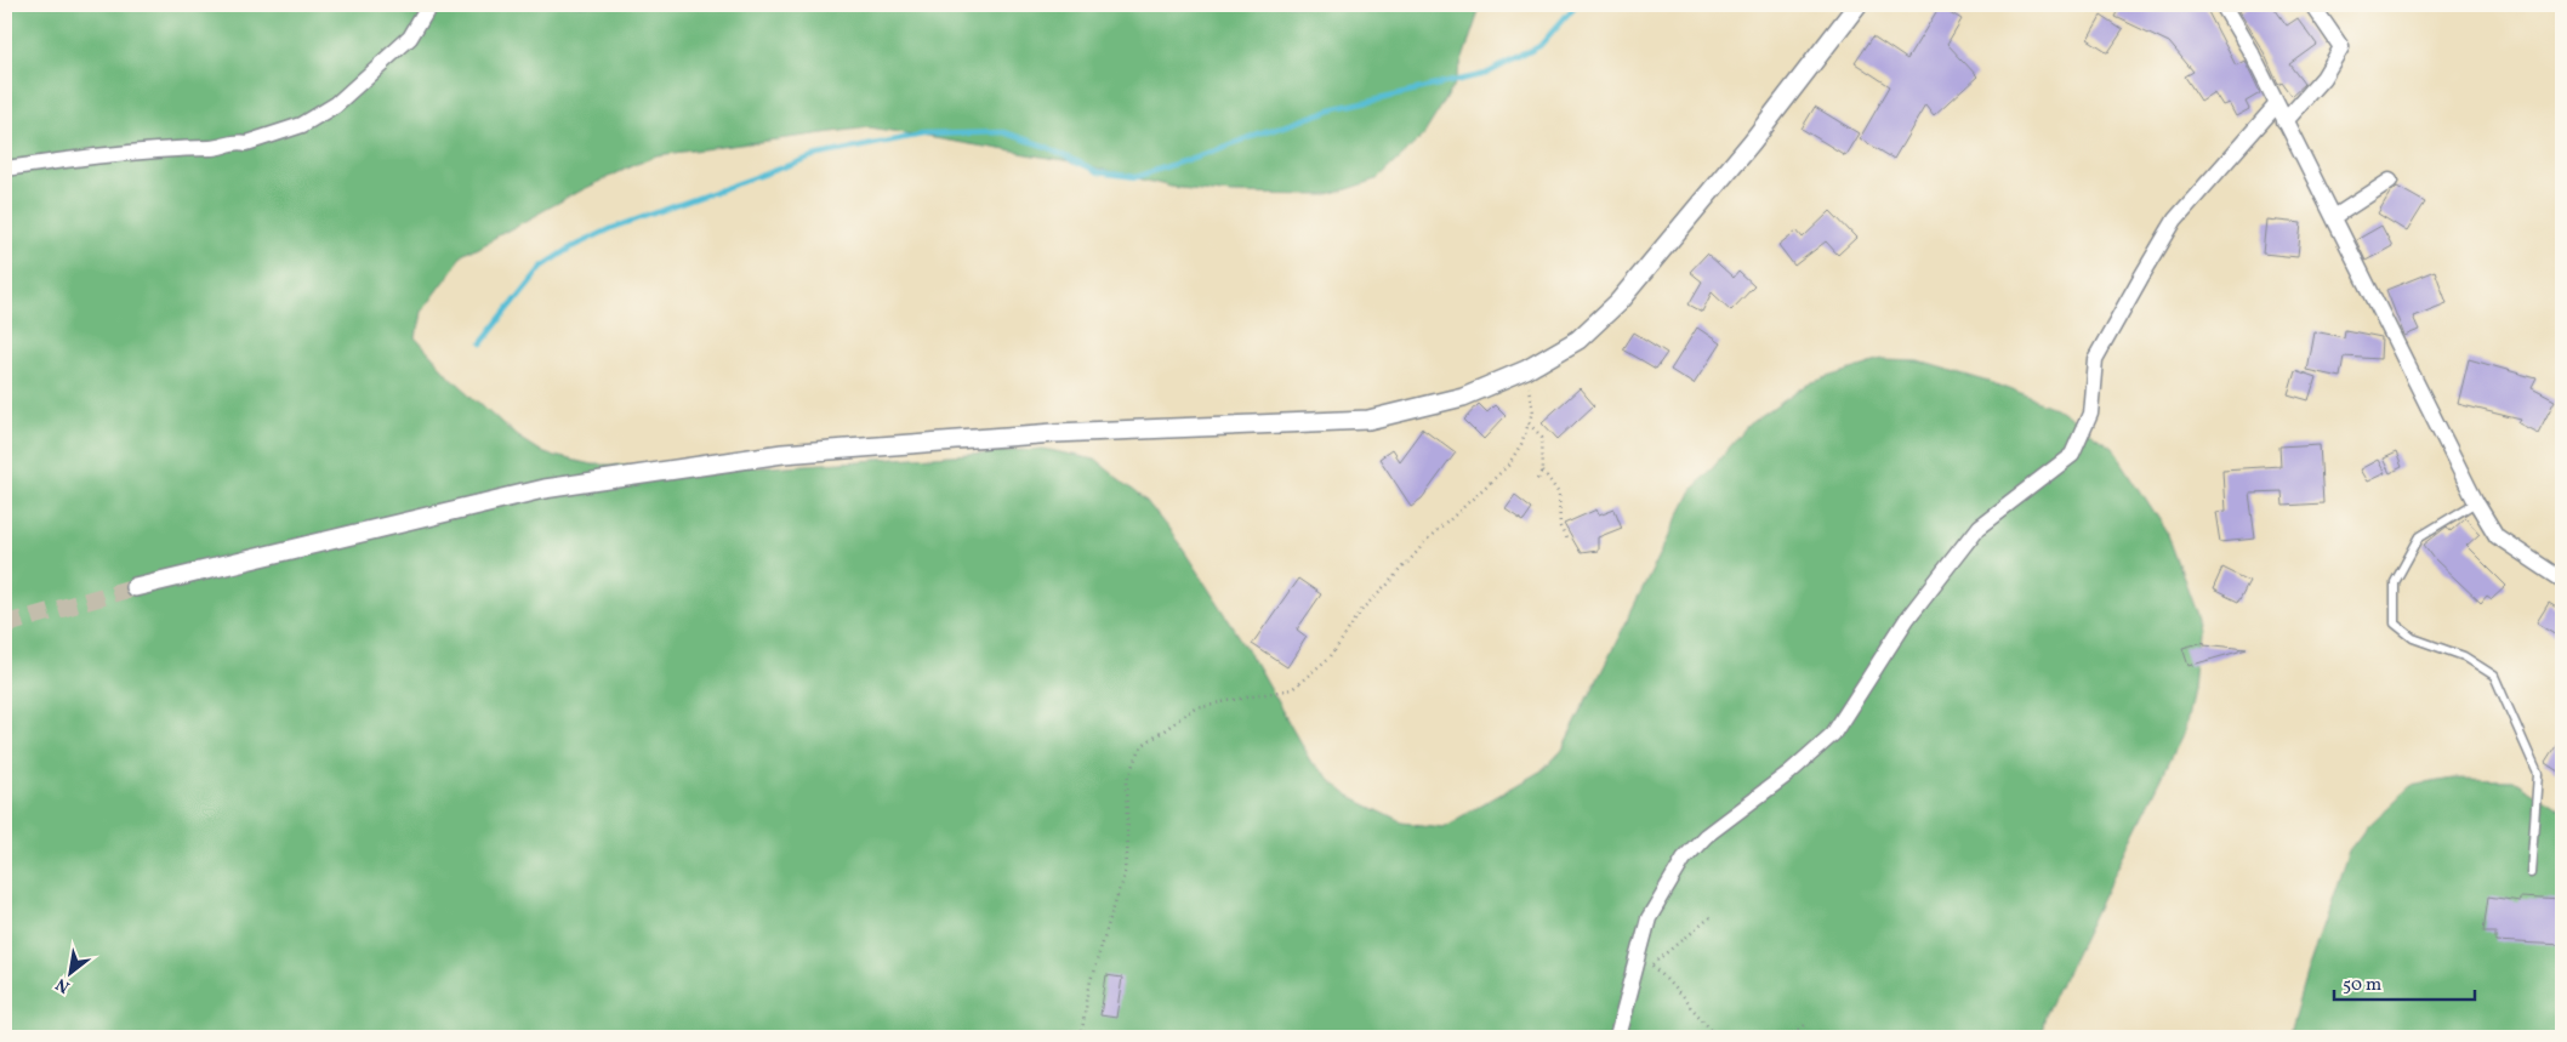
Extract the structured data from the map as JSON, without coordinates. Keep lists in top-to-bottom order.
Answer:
{
  "scale_bar": "50 m",
  "north": "bottom left"
}
